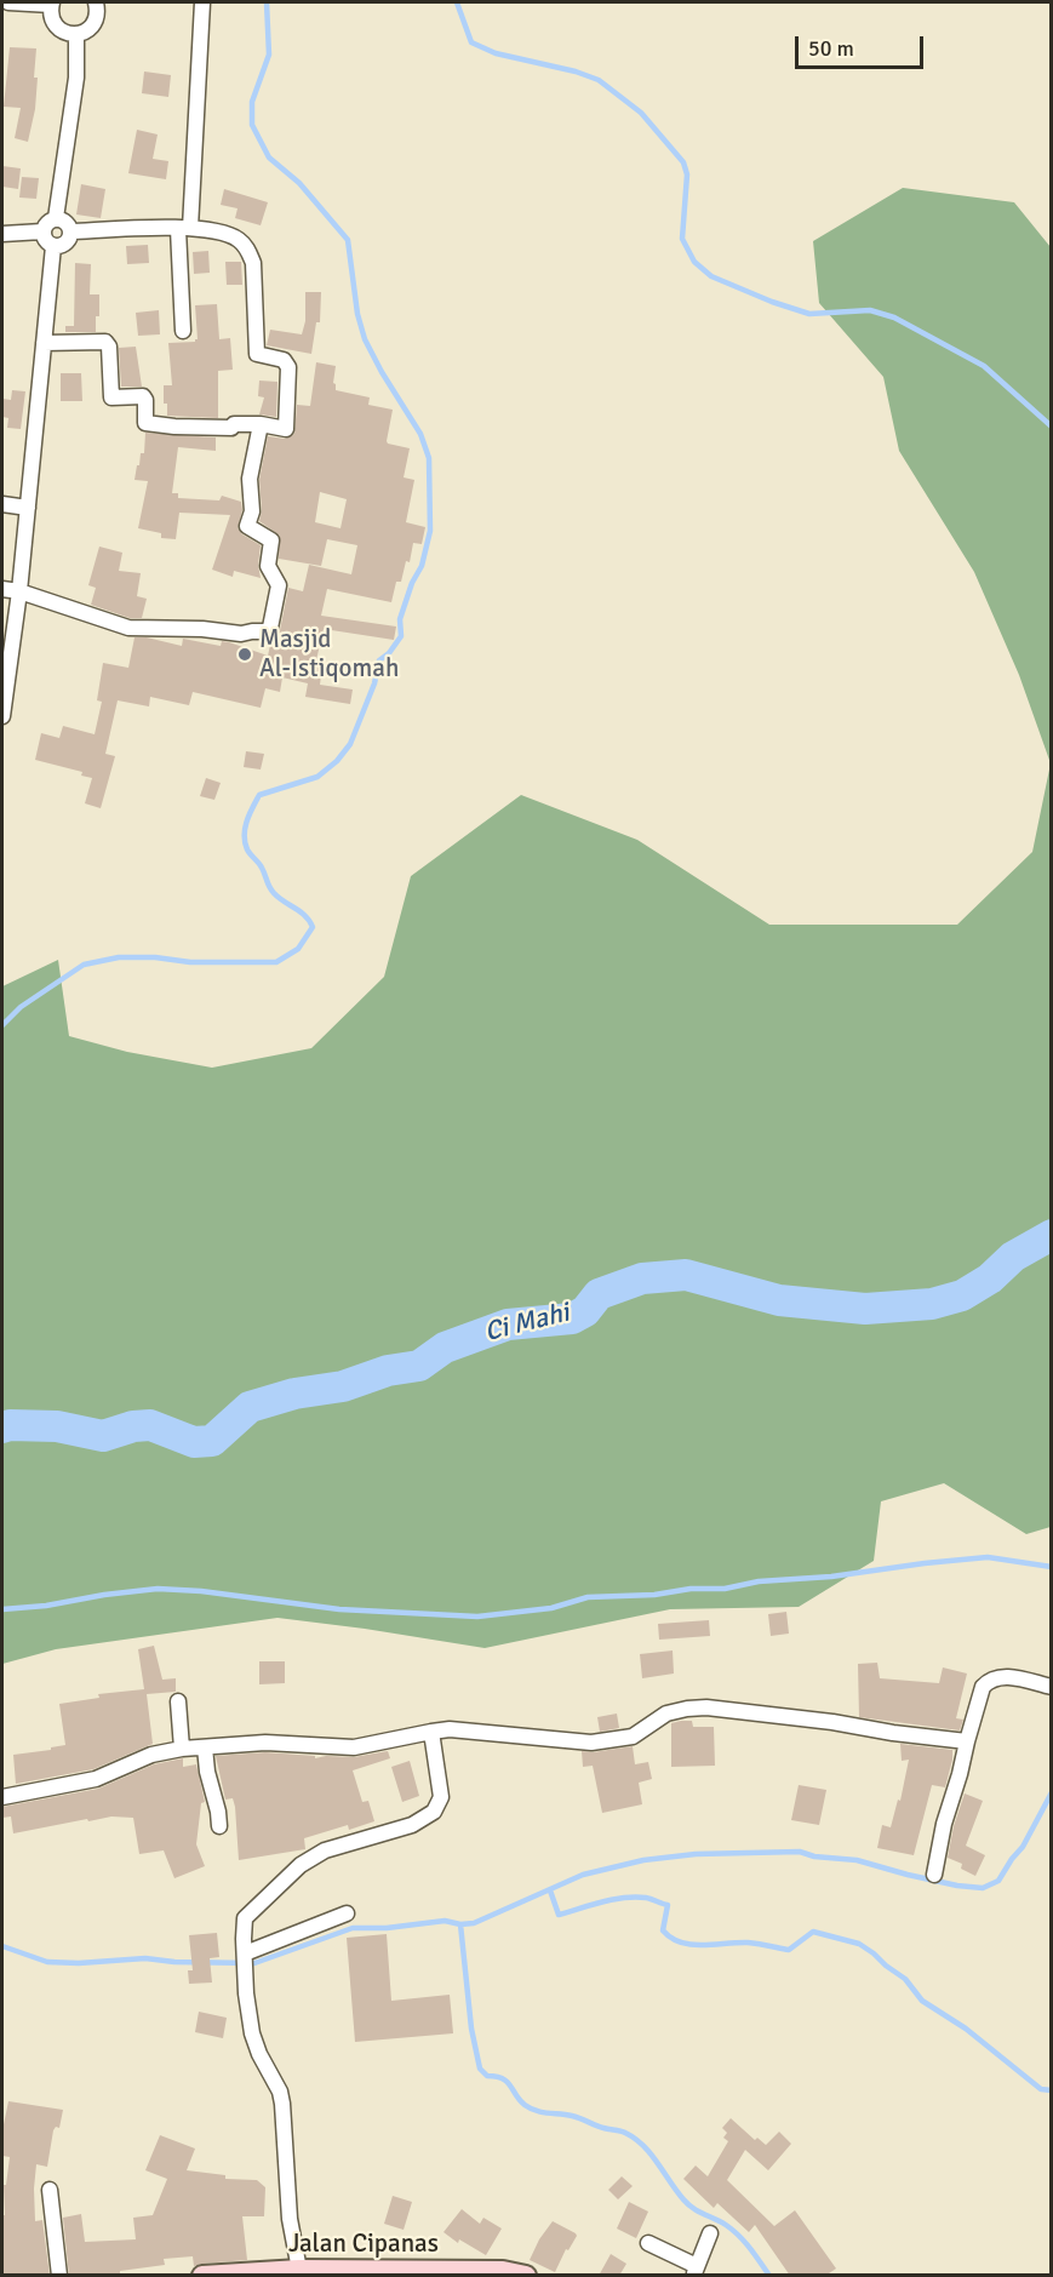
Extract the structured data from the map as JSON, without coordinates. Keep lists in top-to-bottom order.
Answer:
{
  "streets": {
    "street": ["Jalan Cipanas"]
  },
  "water": ["Ci Mahi"],
  "places": ["Masjid Al-Istiqomah"],
  "scale_bar": "50 m"
}
